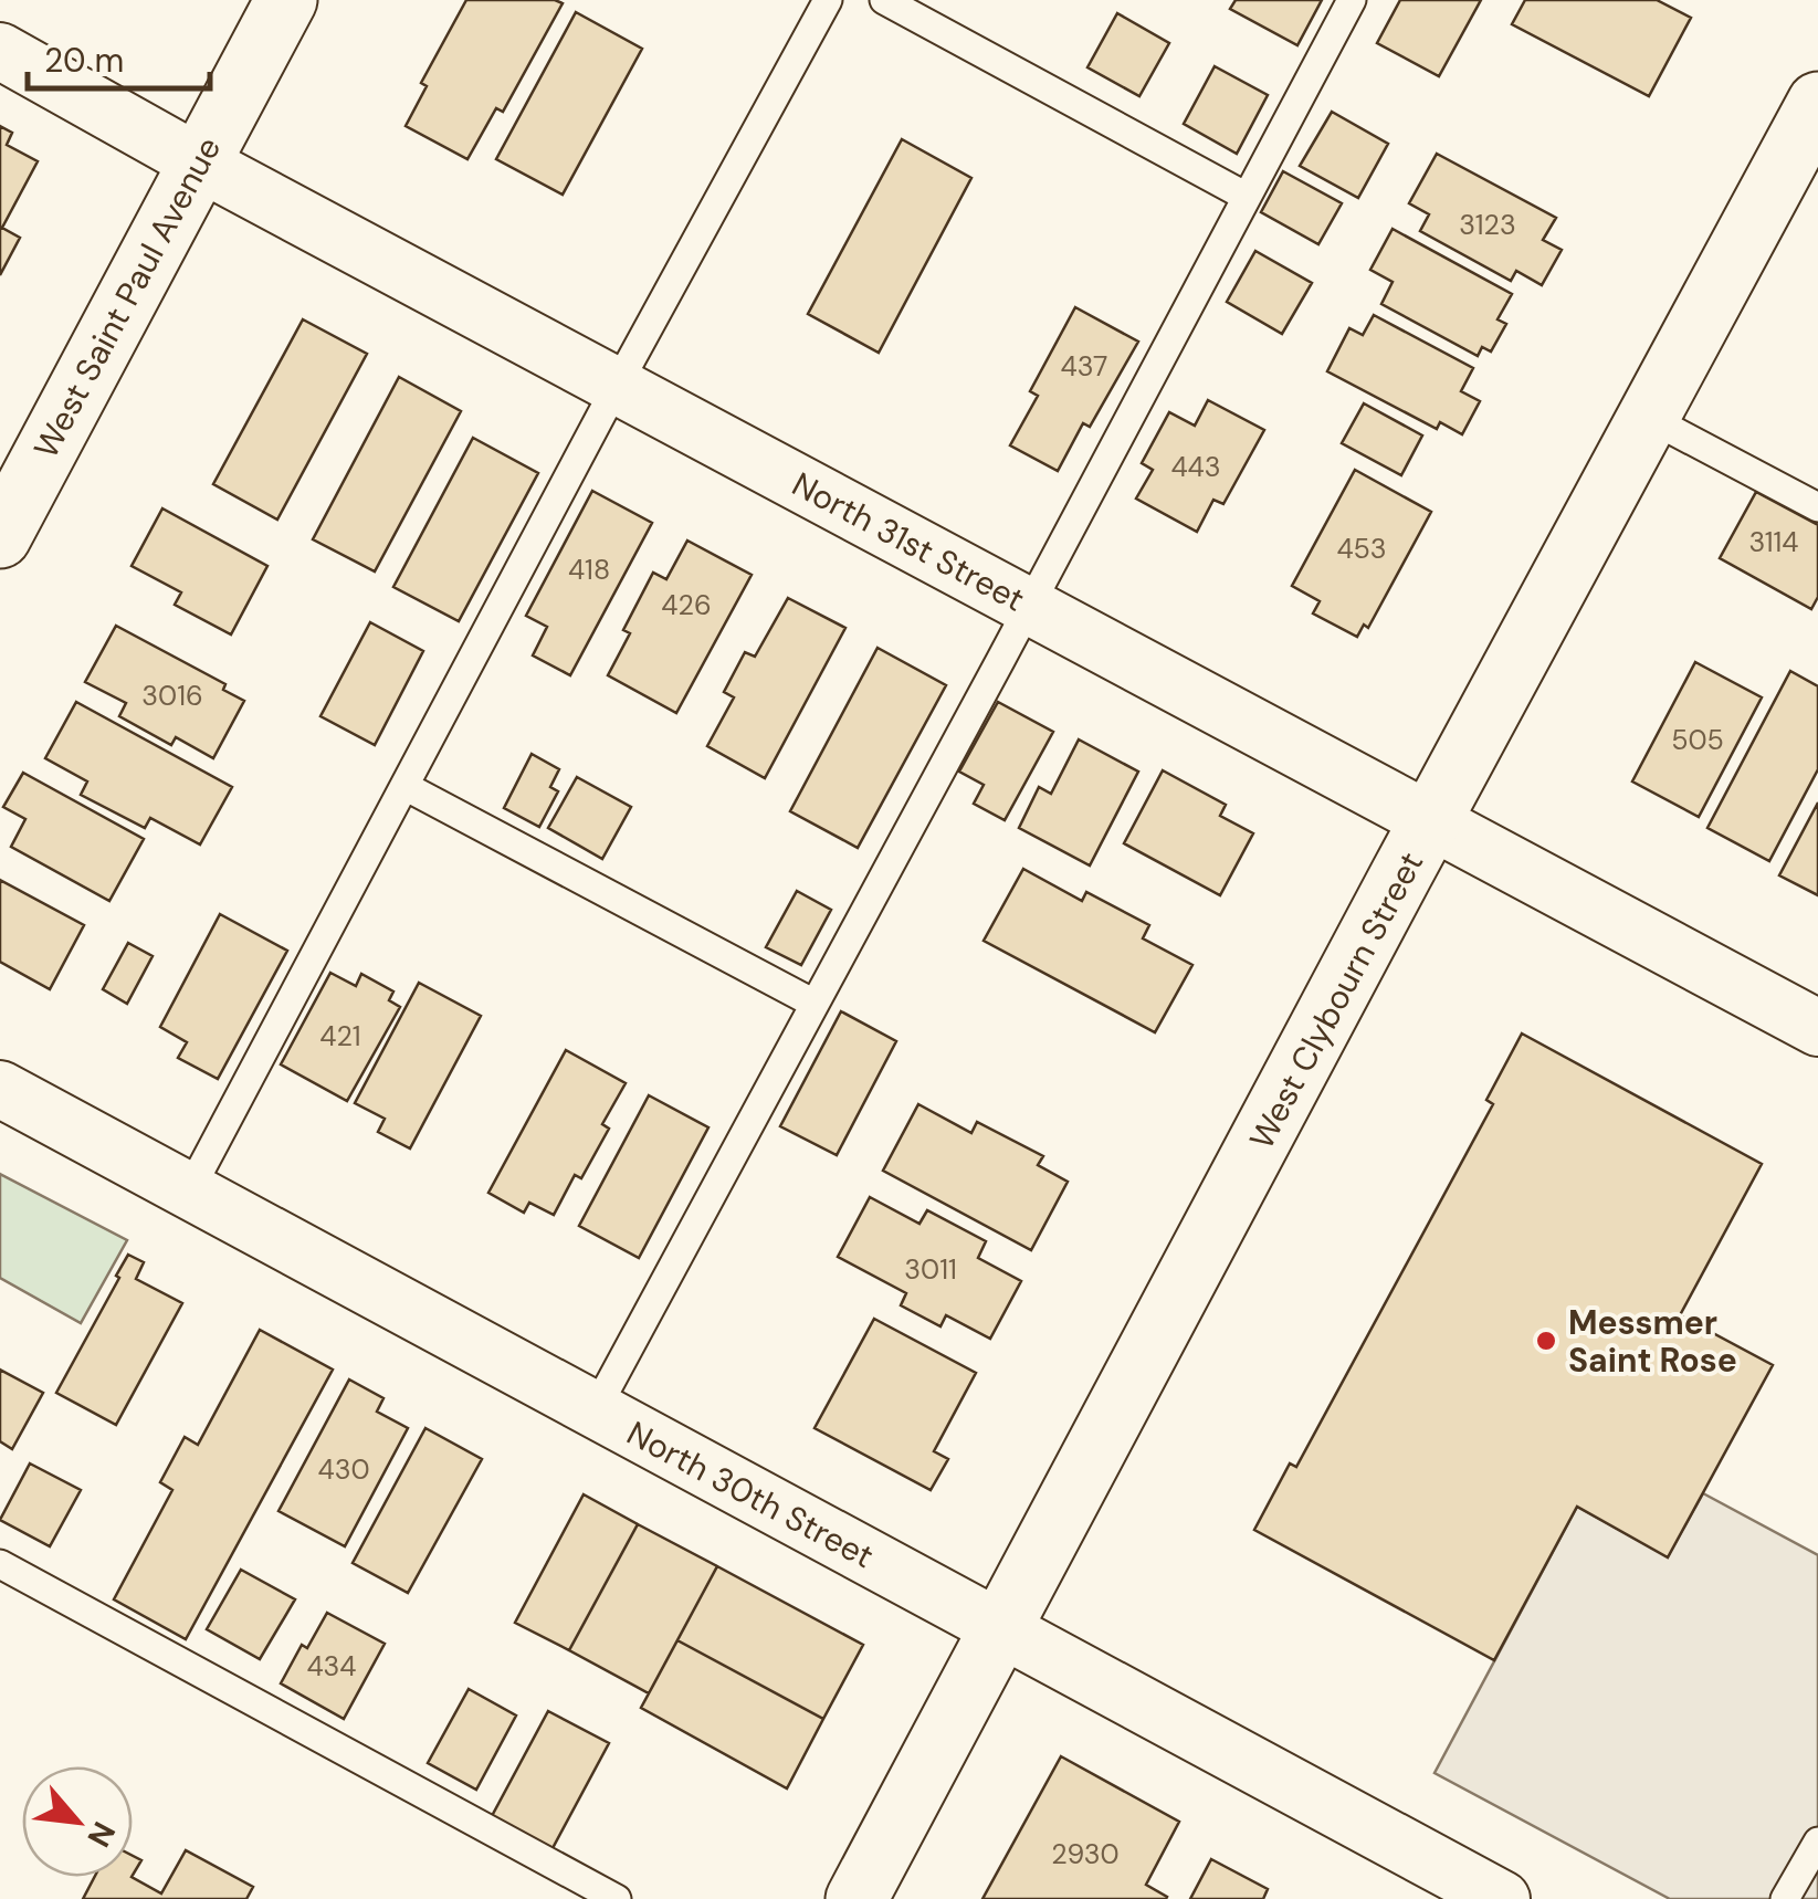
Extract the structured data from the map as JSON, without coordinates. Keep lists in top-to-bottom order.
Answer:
{
  "streets": {
    "street": [
      "West Saint Paul Avenue",
      "North 31st Street",
      "West Clybourn Street",
      "North 30th Street"
    ]
  },
  "crossings": [
    ["West Saint Paul Avenue", "North 31st Street"],
    ["North 31st Street", "West Clybourn Street"],
    ["West Clybourn Street", "North 30th Street"]
  ],
  "places": ["Messmer Saint Rose"],
  "house_numbers": [
    "3123",
    "437",
    "443",
    "3114",
    "453",
    "418",
    "426",
    "3016",
    "505",
    "421",
    "3011",
    "430",
    "434",
    "2930"
  ],
  "scale_bar": "20 m",
  "north": "bottom right"
}
